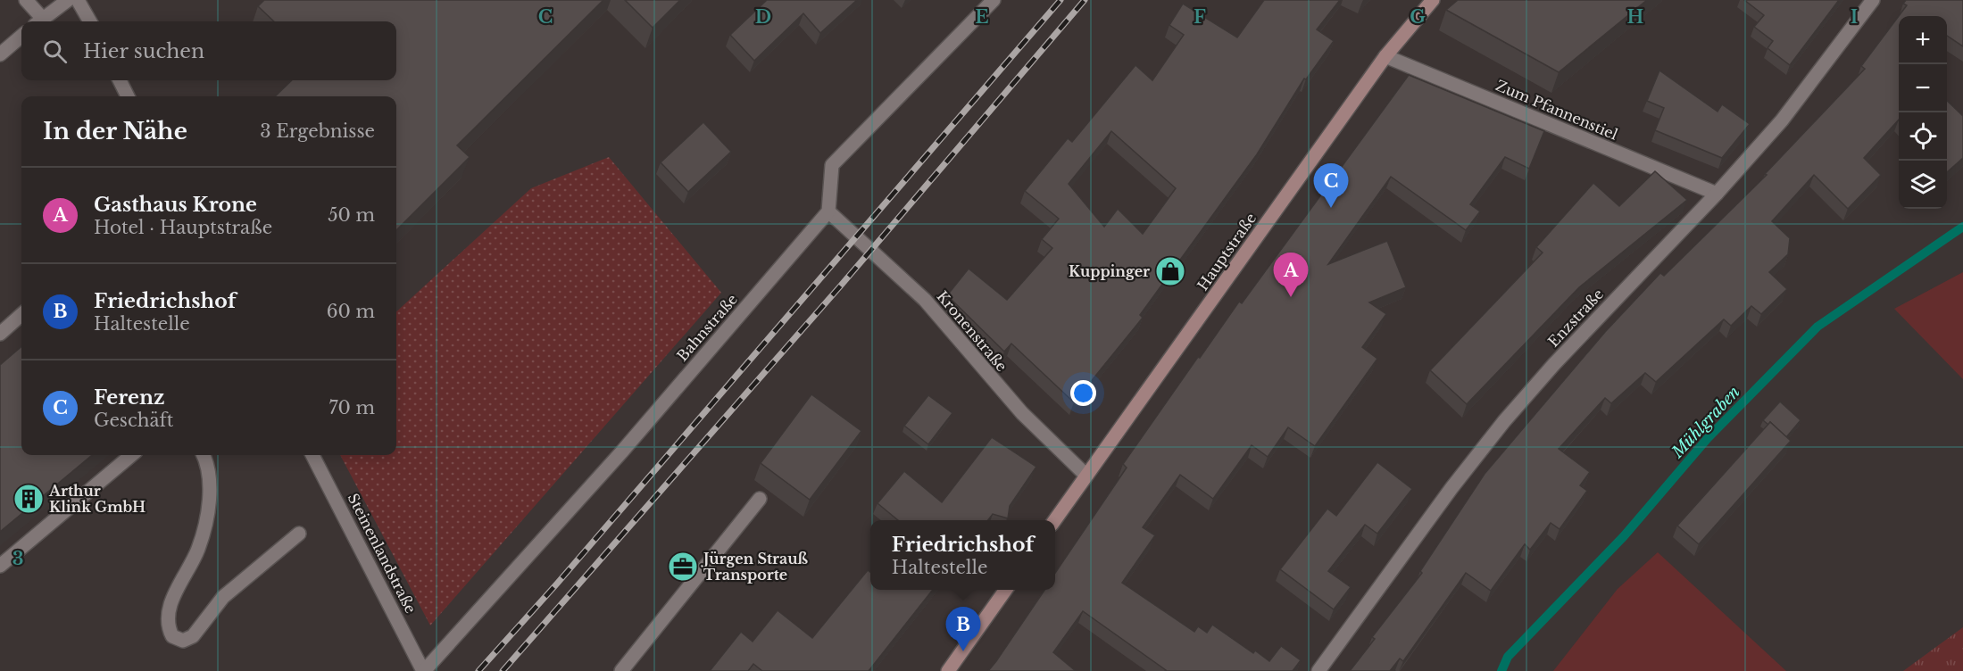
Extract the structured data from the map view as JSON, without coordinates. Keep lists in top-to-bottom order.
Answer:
{
  "streets": {
    "street": [
      "Zum Pfannenstiel",
      "Hauptstraße",
      "Enzstraße",
      "Bahnstraße",
      "Kronenstraße",
      "Steinenlandstraße"
    ]
  },
  "crossings": [
    ["Zum Pfannenstiel", "Hauptstraße"],
    ["Zum Pfannenstiel", "Enzstraße"],
    ["Hauptstraße", "Kronenstraße"],
    ["Bahnstraße", "Kronenstraße"],
    ["Bahnstraße", "Steinenlandstraße"]
  ],
  "water": ["Mühlgraben"],
  "places": {
    "shop": ["Kuppinger"],
    "building": ["Arthur Klink GmbH"],
    "office": ["Jürgen Strauß Transporte"]
  },
  "page": {
    "map_buttons": ["+", "−"],
    "search": "Hier suchen",
    "heading": ["In der Nähe", "3 Ergebnisse"],
    "pins": ["C", "A", "B"],
    "list": [
      {
        "mark": "A",
        "name": "Gasthaus Krone",
        "note": "Hotel · Hauptstraße",
        "value": "50 m"
      },
      {
        "mark": "B",
        "name": "Friedrichshof",
        "note": "Haltestelle",
        "value": "60 m"
      },
      {
        "mark": "C",
        "name": "Ferenz",
        "note": "Geschäft",
        "value": "70 m"
      }
    ],
    "popup": ["Friedrichshof", "Haltestelle"]
  },
  "grid": {
    "columns": [
      "C",
      "D",
      "E",
      "F",
      "G",
      "H",
      "I"
    ],
    "rows": ["3"]
  }
}
